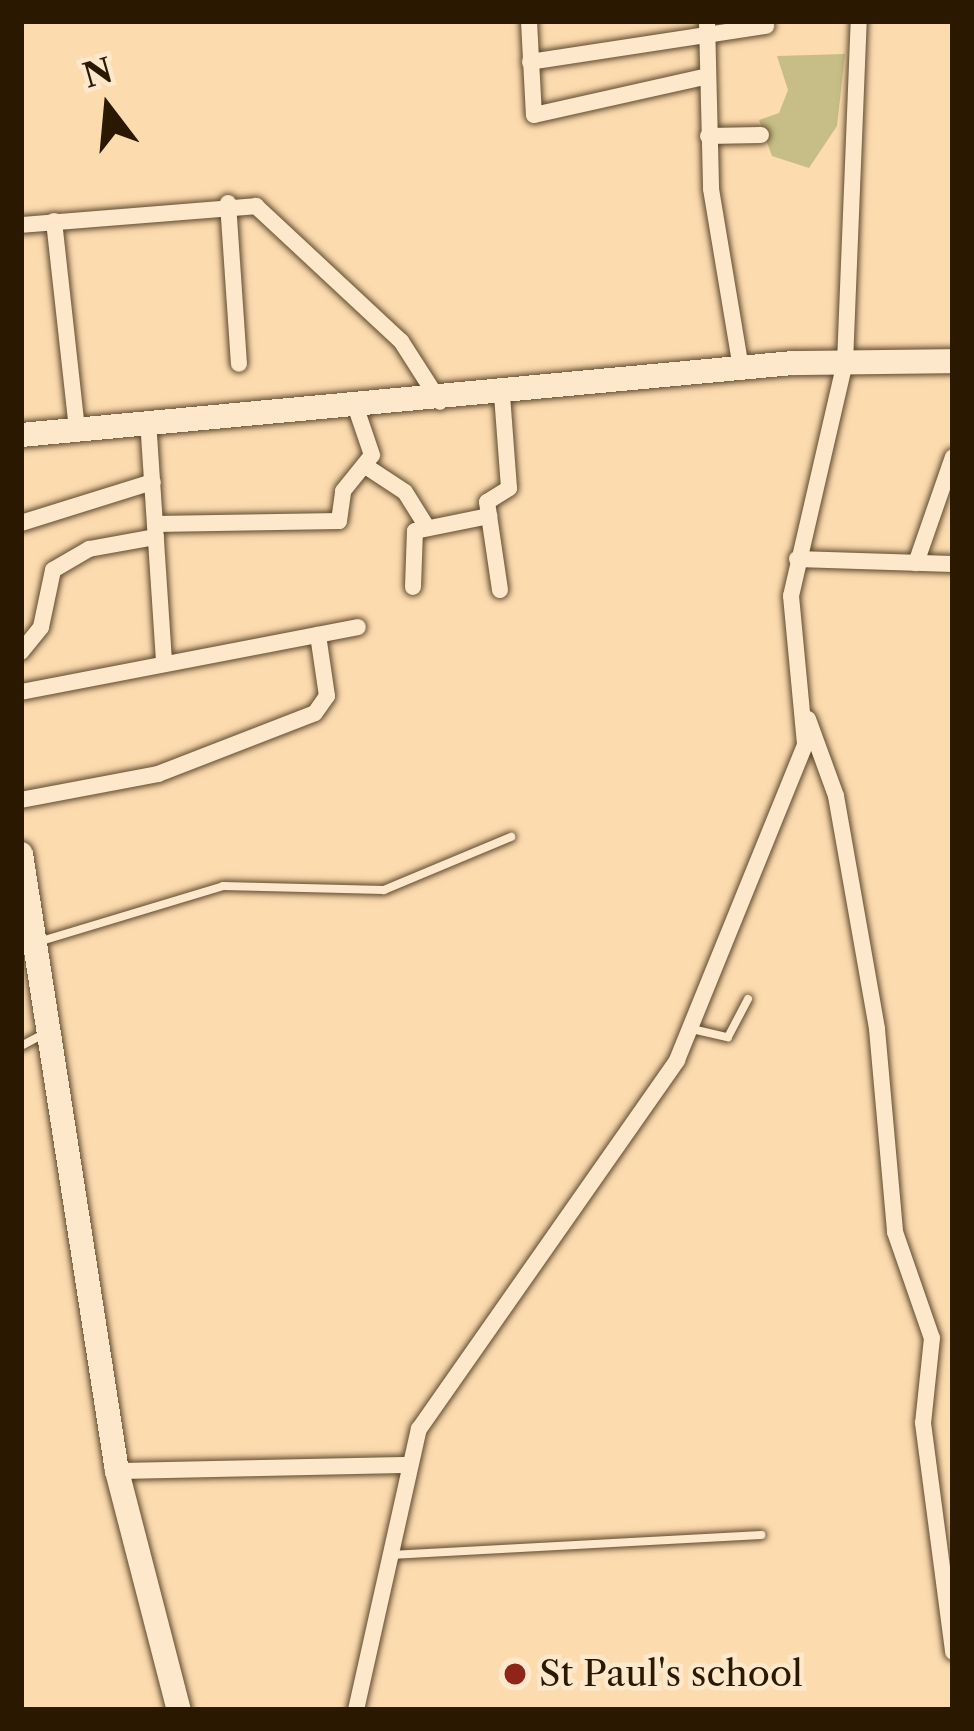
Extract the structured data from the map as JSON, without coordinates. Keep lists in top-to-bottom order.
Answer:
{
  "places": ["St Paul's school"],
  "north": "top"
}
